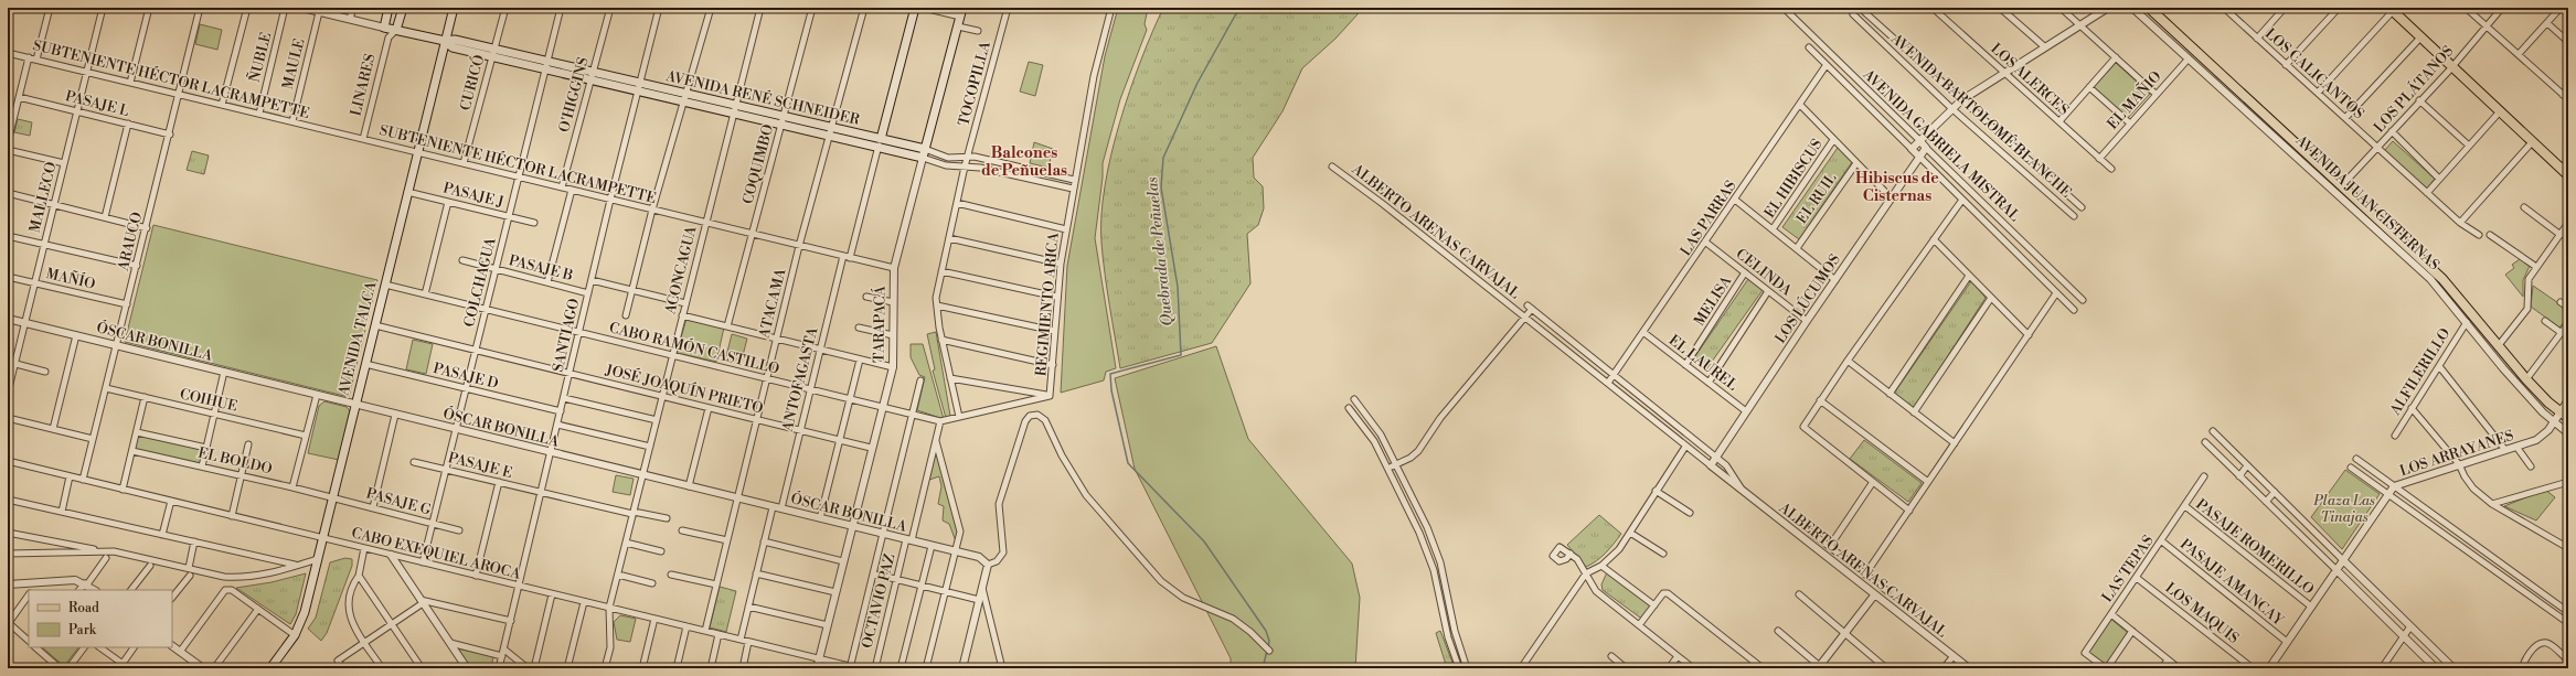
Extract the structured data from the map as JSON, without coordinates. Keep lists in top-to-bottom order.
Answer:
{
  "streets": {
    "main road": [
      "LINARES",
      "AVENIDA RENÉ SCHNEIDER",
      "AVENIDA JUAN CISTERNAS",
      "TARAPACÁ",
      "AVENIDA TALCA",
      "ANTOFAGASTA"
    ],
    "street": [
      "ÑUBLE",
      "MAULE",
      "LOS CALICANTOS",
      "SUBTENIENTE HÉCTOR LACRAMPETTE",
      "LOS ALERCES",
      "CURICÓ",
      "TOCOPILLA",
      "LOS PLÁTANOS",
      "O'HIGGINS",
      "EL MAÑIO",
      "PASAJE L",
      "AVENIDA BARTOLOMÉ BLANCHE",
      "AVENIDA GABRIELA MISTRAL",
      "COQUIMBO",
      "EL HIBISCUS",
      "PASAJE J",
      "MALLECO",
      "EL RUIL",
      "LAS PARRAS",
      "ALBERTO ARENAS CARVAJAL",
      "ARAUCO",
      "PASAJE B",
      "ACONCAGUA",
      "CELINDA",
      "MAÑÍO",
      "COLCHAGUA",
      "LOS LÚCUMOS",
      "MELISA",
      "ATACAMA",
      "REGIMIENTO ARICA",
      "SANTIAGO",
      "ÓSCAR BONILLA",
      "CABO RAMÓN CASTILLO",
      "EL LAUREL",
      "ALFILERILLO",
      "PASAJE D",
      "JOSÉ JOAQUÍN PRIETO",
      "COIHUE",
      "LOS ARRAYANES",
      "EL BOLDO",
      "PASAJE E",
      "PASAJE G",
      "PASAJE ROMERILLO",
      "CABO EXEQUIEL AROCA",
      "LAS TEPAS",
      "PASAJE AMANCAY",
      "OCTAVIO PAZ",
      "LOS MAQUIS"
    ]
  },
  "crossings": [
    ["ÑUBLE", "SUBTENIENTE HÉCTOR LACRAMPETTE"],
    ["MAULE", "SUBTENIENTE HÉCTOR LACRAMPETTE"],
    ["MAULE", "AVENIDA RENÉ SCHNEIDER"],
    ["LOS CALICANTOS", "LOS PLÁTANOS"],
    ["SUBTENIENTE HÉCTOR LACRAMPETTE", "CURICÓ"],
    ["SUBTENIENTE HÉCTOR LACRAMPETTE", "LINARES"],
    ["SUBTENIENTE HÉCTOR LACRAMPETTE", "O'HIGGINS"],
    ["SUBTENIENTE HÉCTOR LACRAMPETTE", "COQUIMBO"],
    ["SUBTENIENTE HÉCTOR LACRAMPETTE", "MALLECO"],
    ["SUBTENIENTE HÉCTOR LACRAMPETTE", "ARAUCO"],
    ["SUBTENIENTE HÉCTOR LACRAMPETTE", "ACONCAGUA"],
    ["SUBTENIENTE HÉCTOR LACRAMPETTE", "COLCHAGUA"],
    ["SUBTENIENTE HÉCTOR LACRAMPETTE", "ATACAMA"],
    ["SUBTENIENTE HÉCTOR LACRAMPETTE", "TARAPACÁ"],
    ["SUBTENIENTE HÉCTOR LACRAMPETTE", "SANTIAGO"],
    ["SUBTENIENTE HÉCTOR LACRAMPETTE", "AVENIDA TALCA"],
    ["SUBTENIENTE HÉCTOR LACRAMPETTE", "ANTOFAGASTA"],
    ["LOS ALERCES", "EL MAÑIO"],
    ["CURICÓ", "AVENIDA RENÉ SCHNEIDER"],
    ["TOCOPILLA", "AVENIDA RENÉ SCHNEIDER"],
    ["TOCOPILLA", "CABO RAMÓN CASTILLO"],
    ["LINARES", "AVENIDA RENÉ SCHNEIDER"],
    ["LOS PLÁTANOS", "AVENIDA JUAN CISTERNAS"],
    ["O'HIGGINS", "AVENIDA RENÉ SCHNEIDER"],
    ["AVENIDA RENÉ SCHNEIDER", "COQUIMBO"],
    ["AVENIDA RENÉ SCHNEIDER", "ACONCAGUA"],
    ["AVENIDA RENÉ SCHNEIDER", "COLCHAGUA"],
    ["AVENIDA RENÉ SCHNEIDER", "ATACAMA"],
    ["AVENIDA RENÉ SCHNEIDER", "REGIMIENTO ARICA"],
    ["AVENIDA RENÉ SCHNEIDER", "TARAPACÁ"],
    ["AVENIDA RENÉ SCHNEIDER", "SANTIAGO"],
    ["AVENIDA RENÉ SCHNEIDER", "AVENIDA TALCA"],
    ["AVENIDA RENÉ SCHNEIDER", "ANTOFAGASTA"],
    ["EL MAÑIO", "AVENIDA JUAN CISTERNAS"],
    ["PASAJE L", "MALLECO"],
    ["PASAJE L", "ARAUCO"],
    ["AVENIDA GABRIELA MISTRAL", "LAS PARRAS"],
    ["AVENIDA GABRIELA MISTRAL", "LOS LÚCUMOS"],
    ["PASAJE J", "COLCHAGUA"],
    ["PASAJE J", "AVENIDA TALCA"],
    ["MALLECO", "MAÑÍO"],
    ["MALLECO", "ÓSCAR BONILLA"],
    ["AVENIDA JUAN CISTERNAS", "ALFILERILLO"],
    ["AVENIDA JUAN CISTERNAS", "LOS ARRAYANES"],
    ["LAS PARRAS", "ALBERTO ARENAS CARVAJAL"],
    ["LAS PARRAS", "CELINDA"],
    ["LAS PARRAS", "EL LAUREL"],
    ["ALBERTO ARENAS CARVAJAL", "LOS LÚCUMOS"],
    ["ARAUCO", "MAÑÍO"],
    ["ARAUCO", "ÓSCAR BONILLA"],
    ["ARAUCO", "COIHUE"],
    ["ARAUCO", "CABO EXEQUIEL AROCA"],
    ["PASAJE B", "COLCHAGUA"],
    ["PASAJE B", "SANTIAGO"],
    ["ACONCAGUA", "ÓSCAR BONILLA"],
    ["ACONCAGUA", "CABO RAMÓN CASTILLO"],
    ["ACONCAGUA", "JOSÉ JOAQUÍN PRIETO"],
    ["ACONCAGUA", "PASAJE E"],
    ["ACONCAGUA", "CABO EXEQUIEL AROCA"],
    ["CELINDA", "LOS LÚCUMOS"],
    ["CELINDA", "MELISA"],
    ["COLCHAGUA", "ÓSCAR BONILLA"],
    ["COLCHAGUA", "CABO RAMÓN CASTILLO"],
    ["COLCHAGUA", "PASAJE D"],
    ["COLCHAGUA", "JOSÉ JOAQUÍN PRIETO"],
    ["COLCHAGUA", "PASAJE E"],
    ["COLCHAGUA", "PASAJE G"],
    ["COLCHAGUA", "CABO EXEQUIEL AROCA"],
    ["LOS LÚCUMOS", "EL LAUREL"],
    ["MELISA", "EL LAUREL"],
    ["ATACAMA", "ÓSCAR BONILLA"],
    ["ATACAMA", "CABO RAMÓN CASTILLO"],
    ["ATACAMA", "JOSÉ JOAQUÍN PRIETO"],
    ["ATACAMA", "CABO EXEQUIEL AROCA"],
    ["REGIMIENTO ARICA", "CABO RAMÓN CASTILLO"],
    ["TARAPACÁ", "ÓSCAR BONILLA"],
    ["TARAPACÁ", "CABO RAMÓN CASTILLO"],
    ["TARAPACÁ", "JOSÉ JOAQUÍN PRIETO"],
    ["TARAPACÁ", "CABO EXEQUIEL AROCA"],
    ["SANTIAGO", "ÓSCAR BONILLA"],
    ["SANTIAGO", "CABO RAMÓN CASTILLO"],
    ["SANTIAGO", "PASAJE D"],
    ["SANTIAGO", "JOSÉ JOAQUÍN PRIETO"],
    ["SANTIAGO", "PASAJE E"],
    ["SANTIAGO", "CABO EXEQUIEL AROCA"],
    ["AVENIDA TALCA", "ÓSCAR BONILLA"],
    ["AVENIDA TALCA", "CABO RAMÓN CASTILLO"],
    ["AVENIDA TALCA", "PASAJE D"],
    ["AVENIDA TALCA", "JOSÉ JOAQUÍN PRIETO"],
    ["AVENIDA TALCA", "EL BOLDO"],
    ["AVENIDA TALCA", "PASAJE G"],
    ["AVENIDA TALCA", "CABO EXEQUIEL AROCA"],
    ["ÓSCAR BONILLA", "ANTOFAGASTA"],
    ["ÓSCAR BONILLA", "OCTAVIO PAZ"],
    ["CABO RAMÓN CASTILLO", "ANTOFAGASTA"],
    ["CABO RAMÓN CASTILLO", "OCTAVIO PAZ"],
    ["ANTOFAGASTA", "JOSÉ JOAQUÍN PRIETO"],
    ["LOS ARRAYANES", "PASAJE ROMERILLO"],
    ["LOS ARRAYANES", "PASAJE AMANCAY"],
    ["EL BOLDO", "PASAJE G"],
    ["PASAJE ROMERILLO", "LAS TEPAS"],
    ["LAS TEPAS", "PASAJE AMANCAY"],
    ["LAS TEPAS", "LOS MAQUIS"]
  ],
  "districts": ["Balcones de Peñuelas", "Hibiscus de Cisternas"],
  "water": ["Quebrada de Peñuelas"],
  "parks": ["Plaza Las Tinajas"],
  "legend": ["Road", "Park"]
}
